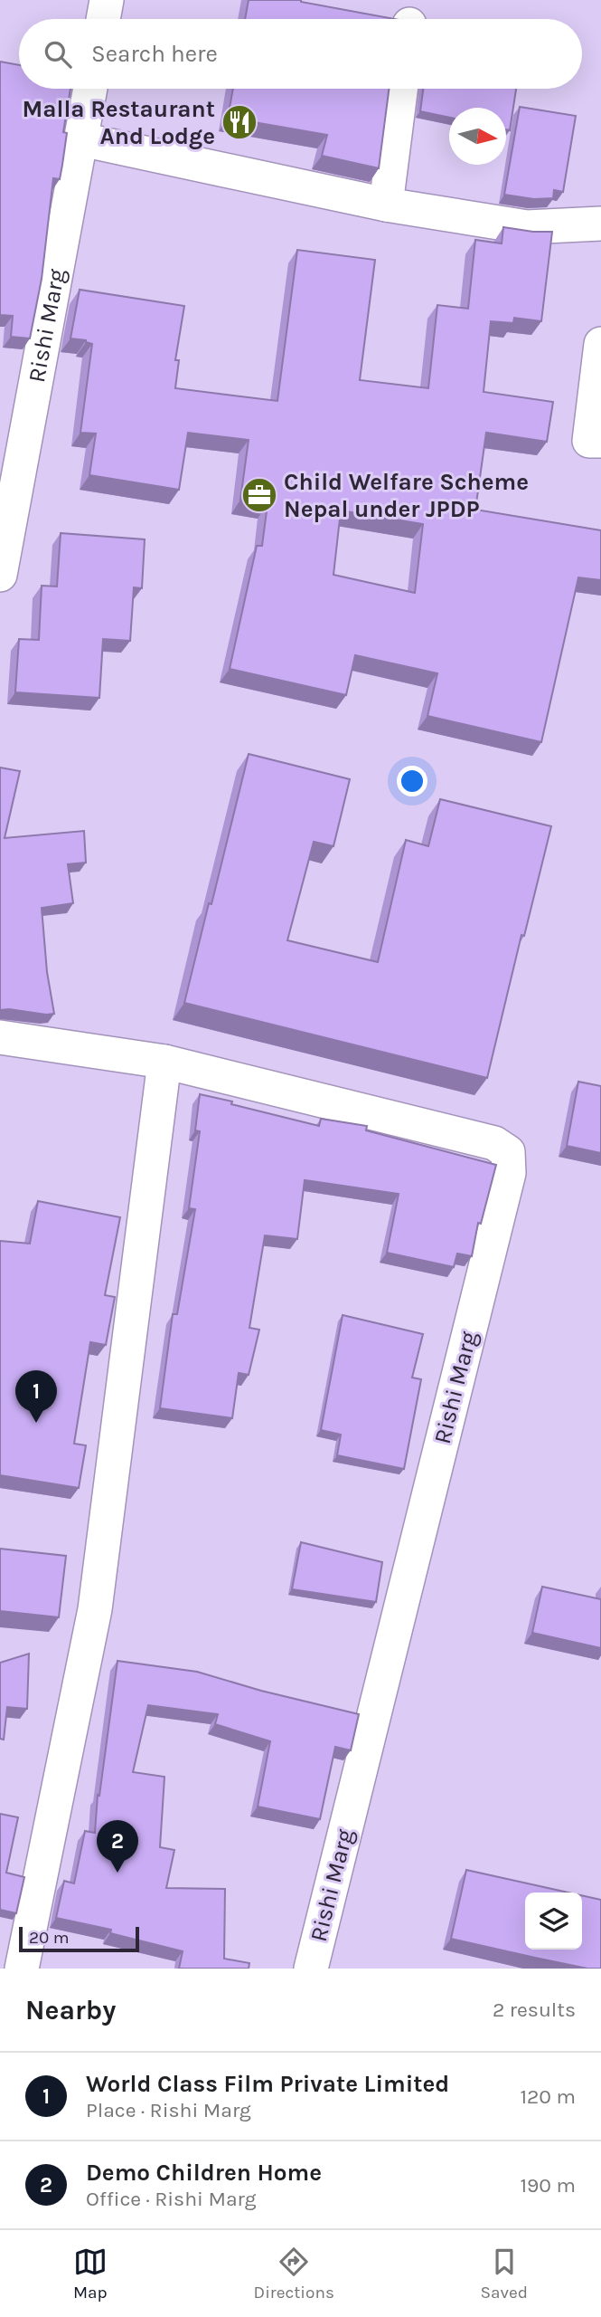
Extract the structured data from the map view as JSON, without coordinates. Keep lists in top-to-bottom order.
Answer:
{
  "streets": {
    "street": ["Rishi Marg"]
  },
  "places": {
    "restaurant": ["Malla Restaurant And Lodge"],
    "office": ["Child Welfare Scheme Nepal under JPDP"]
  },
  "scale_bar": "20 m",
  "north": "right",
  "page": {
    "search": "Search here",
    "pins": ["1", "2"],
    "scale": "20 m",
    "heading": ["Nearby", "2 results"],
    "list": [
      {
        "mark": "1",
        "name": "World Class Film Private Limited",
        "note": "Place · Rishi Marg",
        "value": "120 m"
      },
      {
        "mark": "2",
        "name": "Demo Children Home",
        "note": "Office · Rishi Marg",
        "value": "190 m"
      }
    ],
    "nav": ["Map", "Directions", "Saved"]
  }
}
